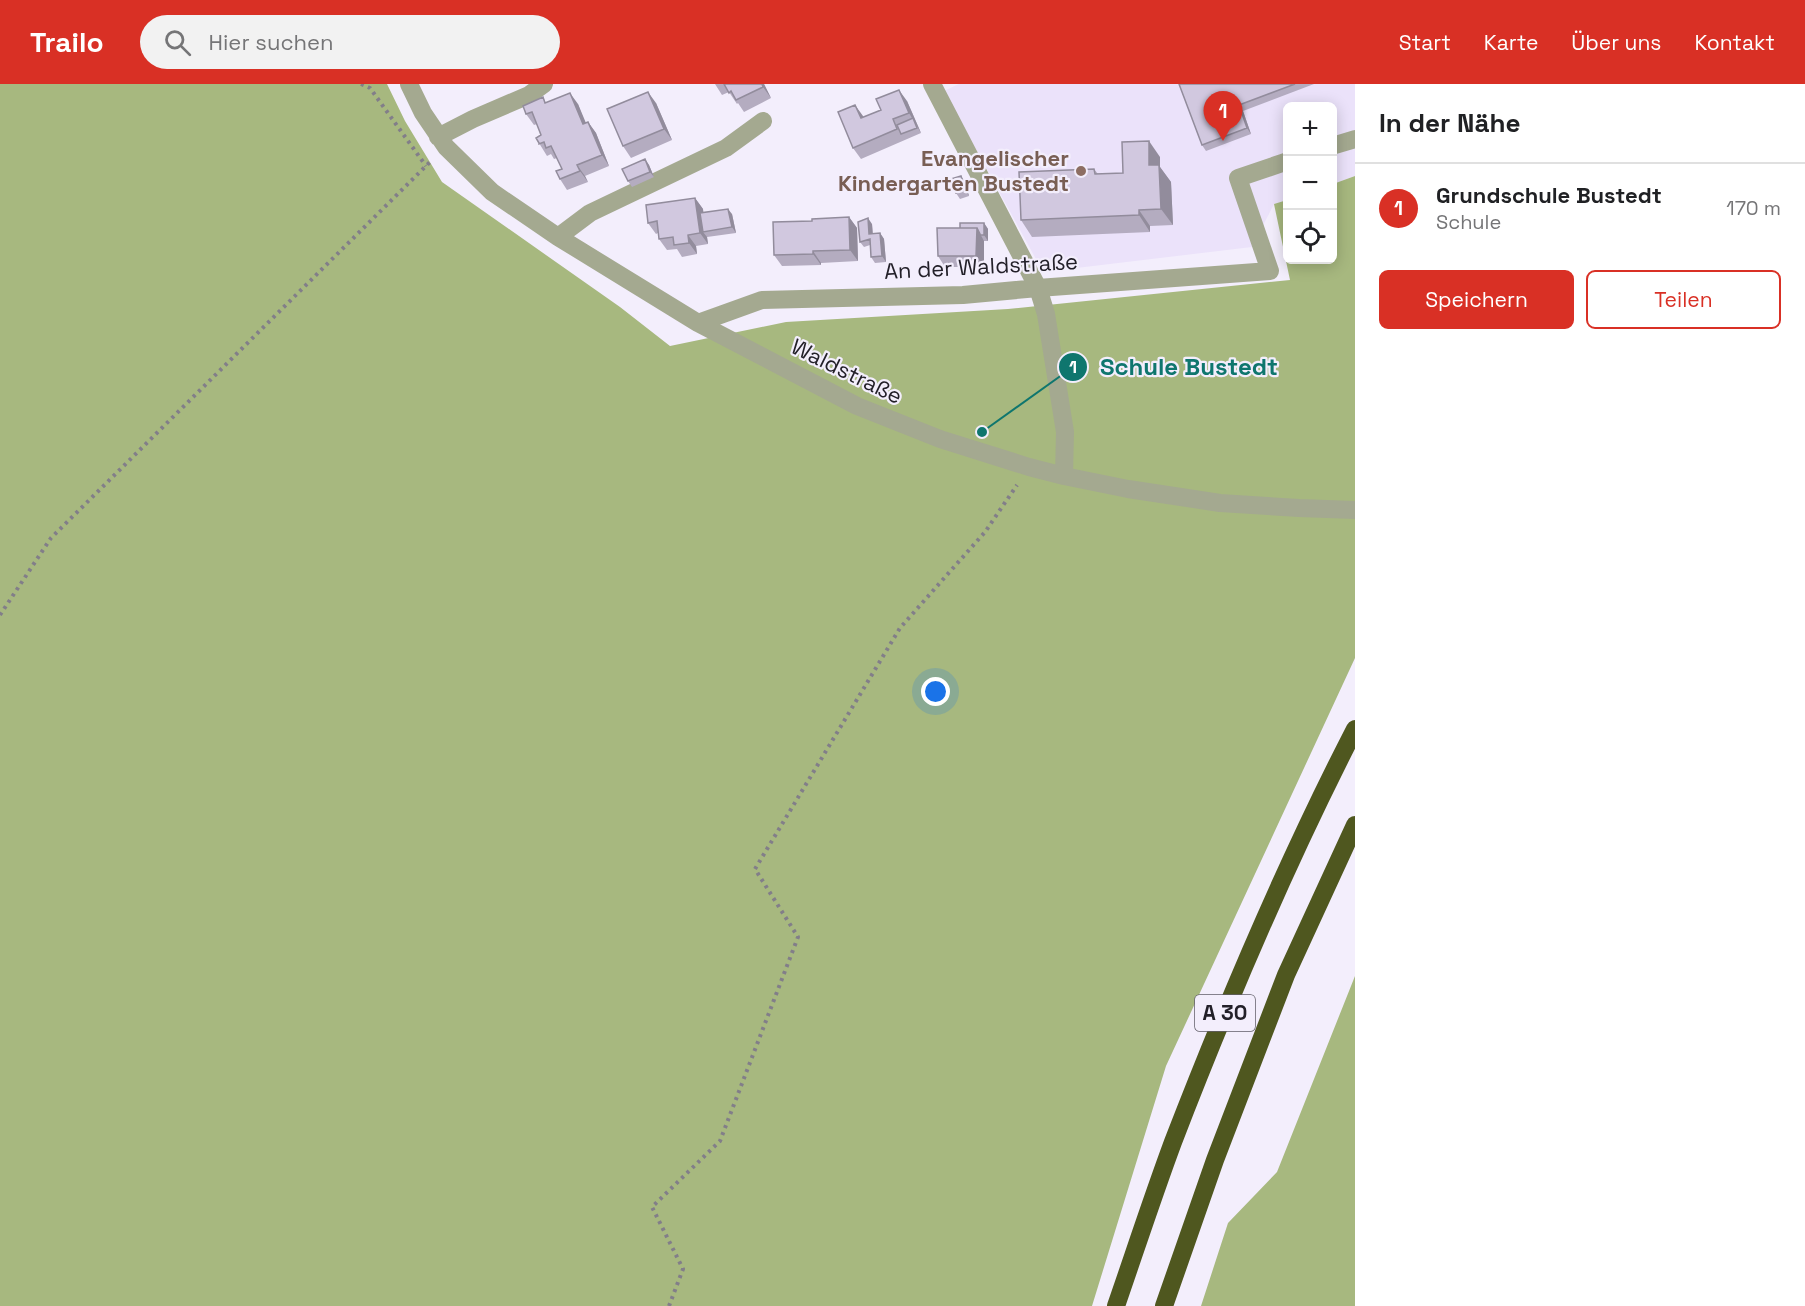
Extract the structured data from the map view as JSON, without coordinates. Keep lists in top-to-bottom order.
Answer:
{
  "streets": {
    "highway": ["A 30"],
    "street": ["An der Waldstraße", "Waldstraße"]
  },
  "crossings": [
    ["An der Waldstraße", "Waldstraße"]
  ],
  "places": ["Evangelischer Kindergarten Bustedt", "Schule Bustedt"],
  "page": {
    "header": "Trailo",
    "search": "Hier suchen",
    "nav": [
      "Start",
      "Karte",
      "Über uns",
      "Kontakt"
    ],
    "heading": "In der Nähe",
    "pins": "1",
    "map_buttons": ["+", "−"],
    "list": [
      {
        "mark": "1",
        "name": "Grundschule Bustedt",
        "note": "Schule",
        "value": "170 m"
      }
    ],
    "buttons": ["Speichern", "Teilen"]
  }
}
